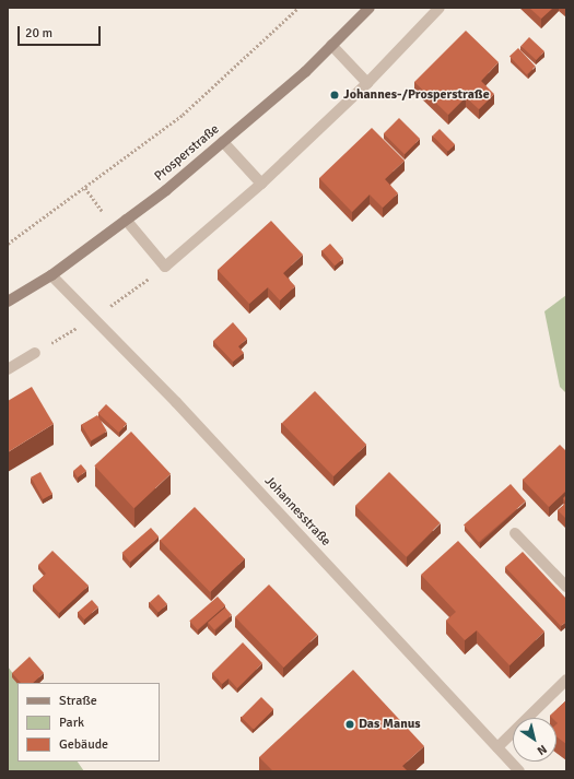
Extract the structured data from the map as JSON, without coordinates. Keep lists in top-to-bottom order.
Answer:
{
  "streets": {
    "main road": ["Prosperstraße"],
    "street": ["Johannesstraße"]
  },
  "crossings": [
    ["Prosperstraße", "Johannesstraße"]
  ],
  "places": ["Johannes-/Prosperstraße", "Das Manus"],
  "legend": ["Straße", "Park", "Gebäude"],
  "scale_bar": "20 m",
  "north": "bottom right"
}
